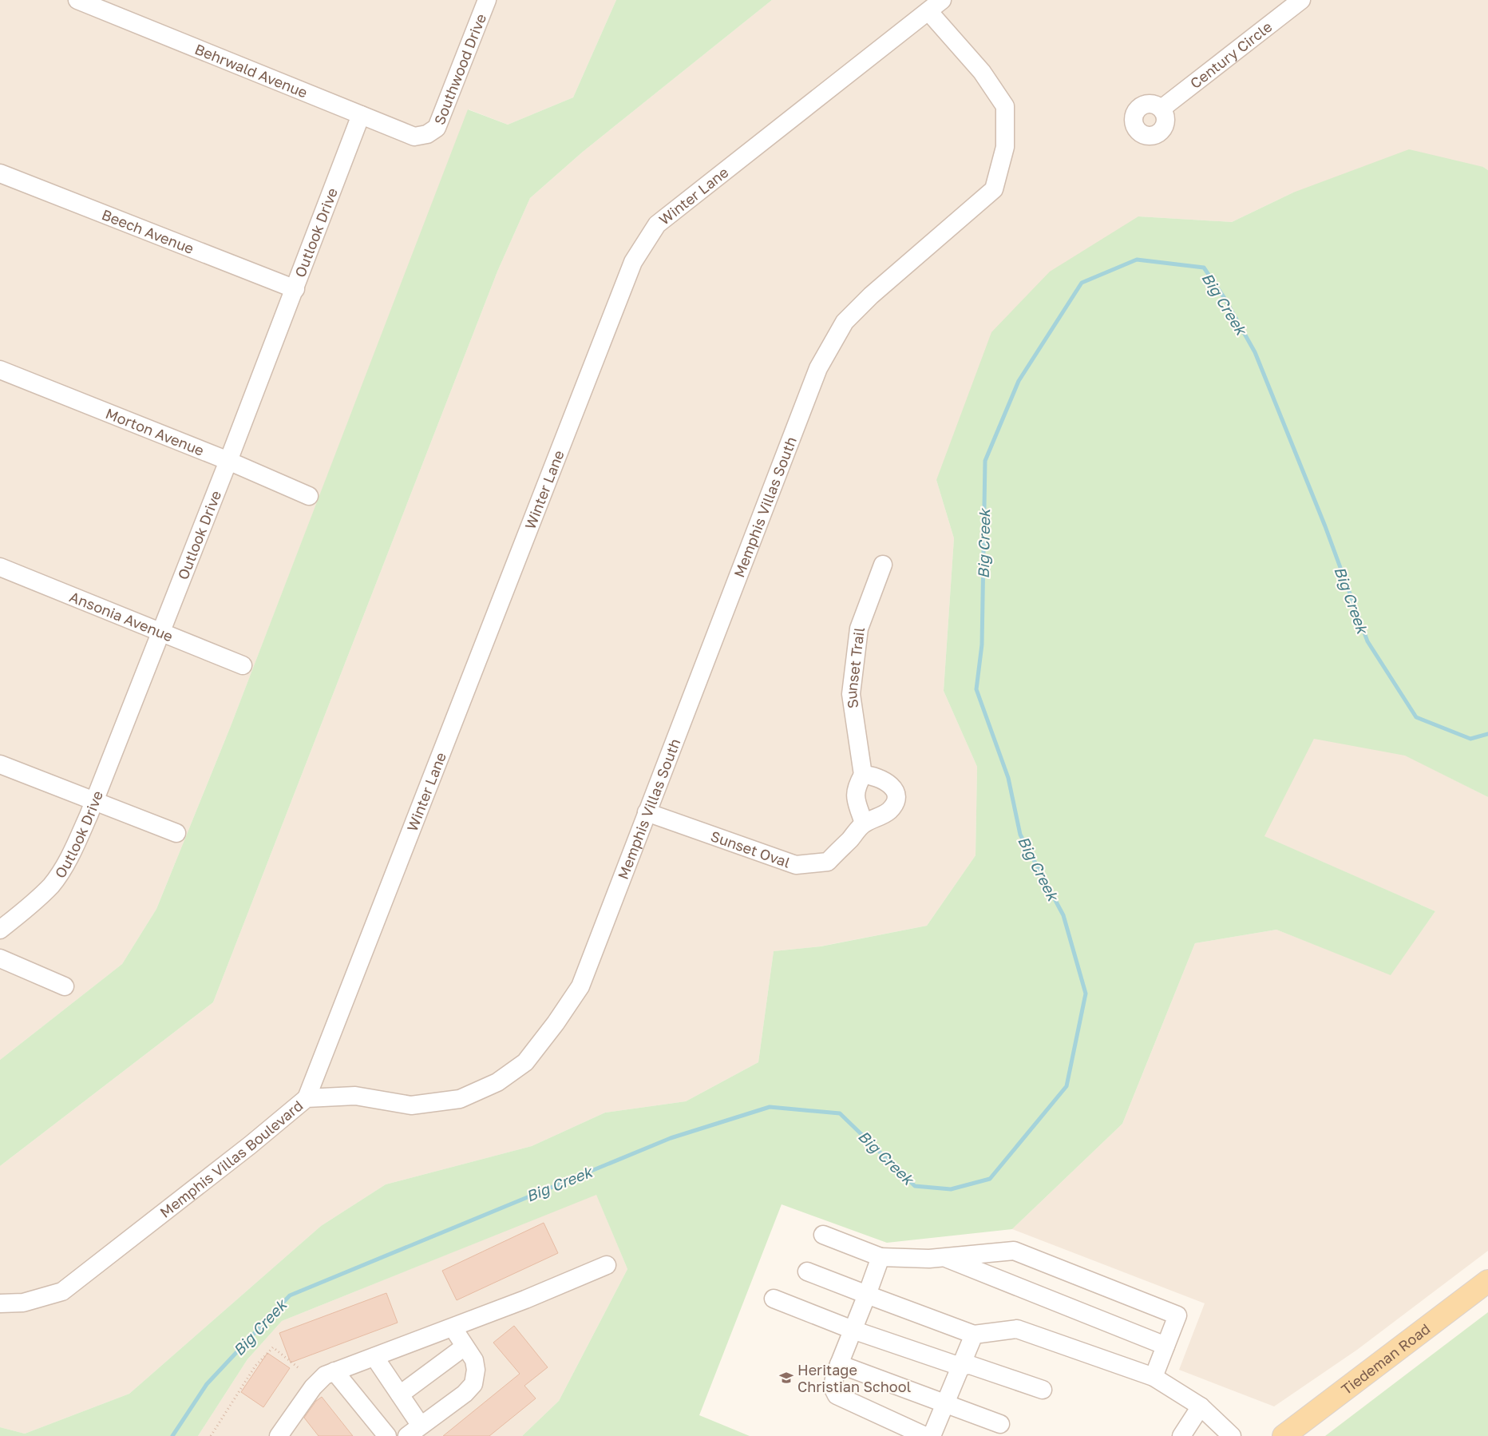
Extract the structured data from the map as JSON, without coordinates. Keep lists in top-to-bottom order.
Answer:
{
  "streets": {
    "main road": ["Tiedeman Road"],
    "street": [
      "Century Circle",
      "Southwood Drive",
      "Behrwald Avenue",
      "Winter Lane",
      "Beech Avenue",
      "Outlook Drive",
      "Morton Avenue",
      "Memphis Villas South",
      "Ansonia Avenue",
      "Sunset Trail",
      "Sunset Oval",
      "Memphis Villas Boulevard"
    ]
  },
  "crossings": [
    ["Southwood Drive", "Behrwald Avenue"],
    ["Behrwald Avenue", "Outlook Drive"],
    ["Winter Lane", "Memphis Villas South"],
    ["Winter Lane", "Memphis Villas Boulevard"],
    ["Beech Avenue", "Outlook Drive"],
    ["Outlook Drive", "Morton Avenue"],
    ["Outlook Drive", "Ansonia Avenue"],
    ["Memphis Villas South", "Sunset Oval"],
    ["Memphis Villas South", "Memphis Villas Boulevard"],
    ["Sunset Trail", "Sunset Oval"]
  ],
  "water": ["Big Creek"],
  "places": {
    "school or university": ["Heritage Christian School"]
  }
}
